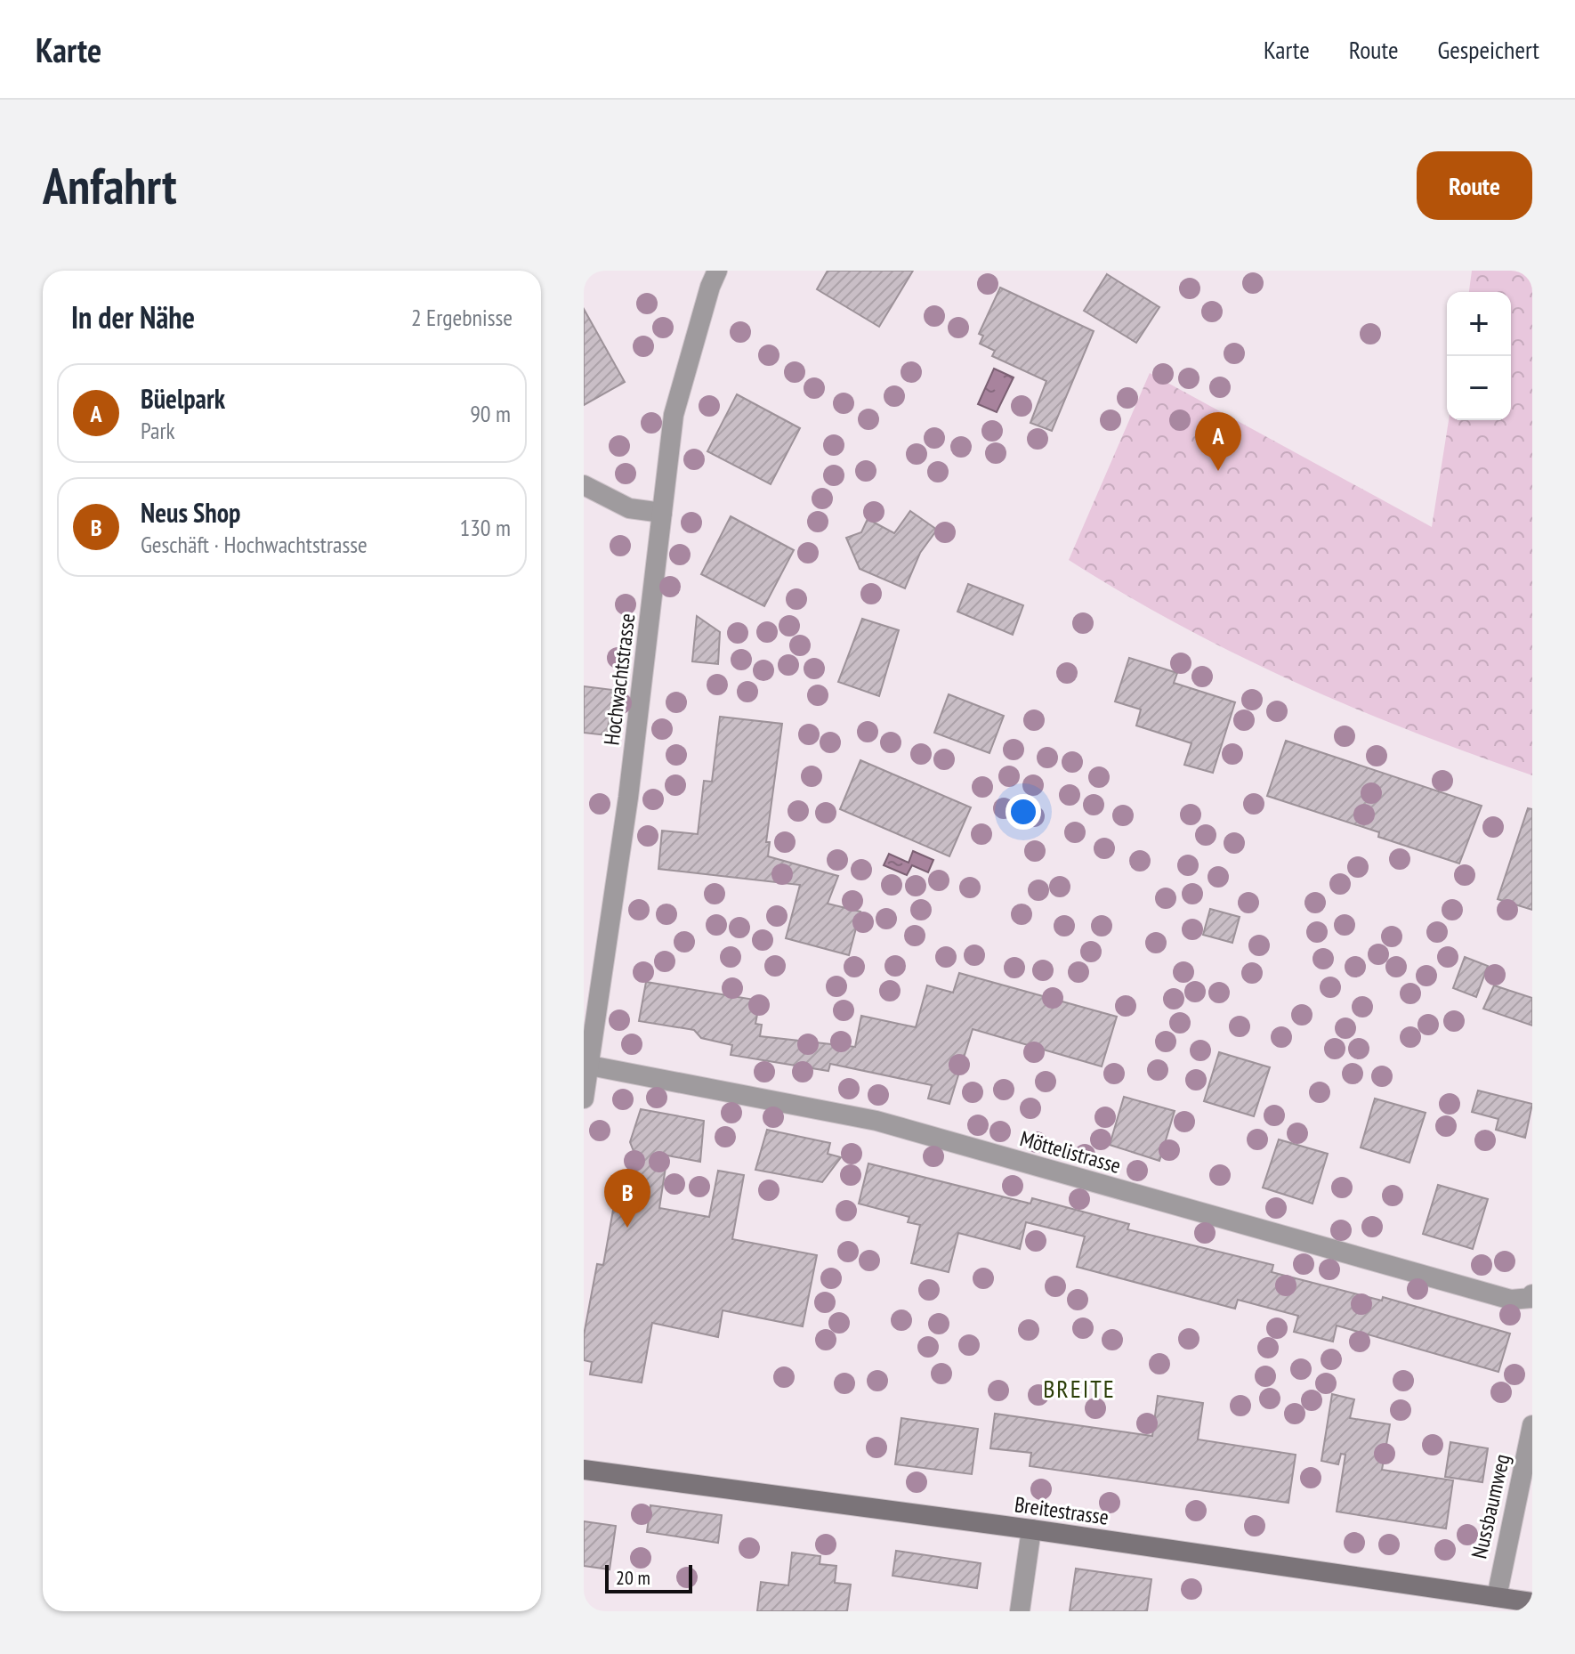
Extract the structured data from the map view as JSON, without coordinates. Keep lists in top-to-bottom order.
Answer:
{
  "streets": {
    "main road": ["Breitestrasse"],
    "street": ["Hochwachtstrasse", "Möttelistrasse", "Nussbaumweg"]
  },
  "crossings": [
    ["Hochwachtstrasse", "Möttelistrasse"],
    ["Nussbaumweg", "Breitestrasse"]
  ],
  "districts": ["BREITE"],
  "scale_bar": "20 m",
  "page": {
    "header": "Karte",
    "nav": ["Karte", "Route", "Gespeichert"],
    "buttons": "Route",
    "title": "Anfahrt",
    "heading": ["In der Nähe", "2 Ergebnisse"],
    "map_buttons": ["+", "−"],
    "list": [
      {
        "mark": "A",
        "name": "Büelpark",
        "note": "Park",
        "value": "90 m"
      },
      {
        "mark": "B",
        "name": "Neus Shop",
        "note": "Geschäft · Hochwachtstrasse",
        "value": "130 m"
      }
    ],
    "pins": ["A", "B"],
    "scale": "20 m"
  }
}
